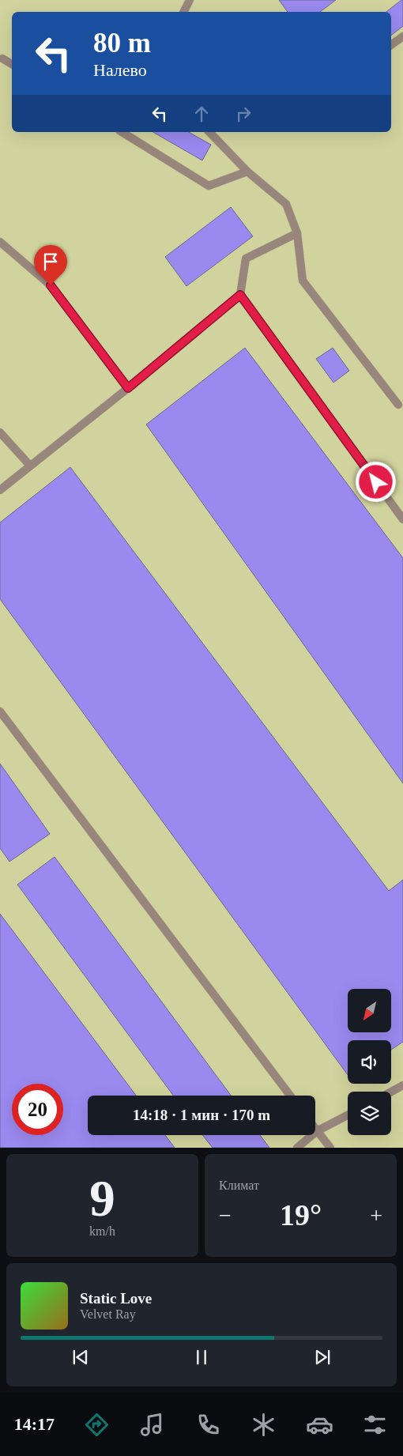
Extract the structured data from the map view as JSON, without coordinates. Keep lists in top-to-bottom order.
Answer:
{
  "north": "bottom left",
  "page": {
    "turn": ["80 m", "Налево"],
    "limit": "20",
    "trip": "14:18 · 1 мин · 170 m",
    "tile": [
      ["9", "km/h"],
      "Климат"
    ],
    "heat": ["−", "19°", "+"],
    "song": ["Static Love", "Velvet Ray"],
    "tabs": "14:17"
  }
}
